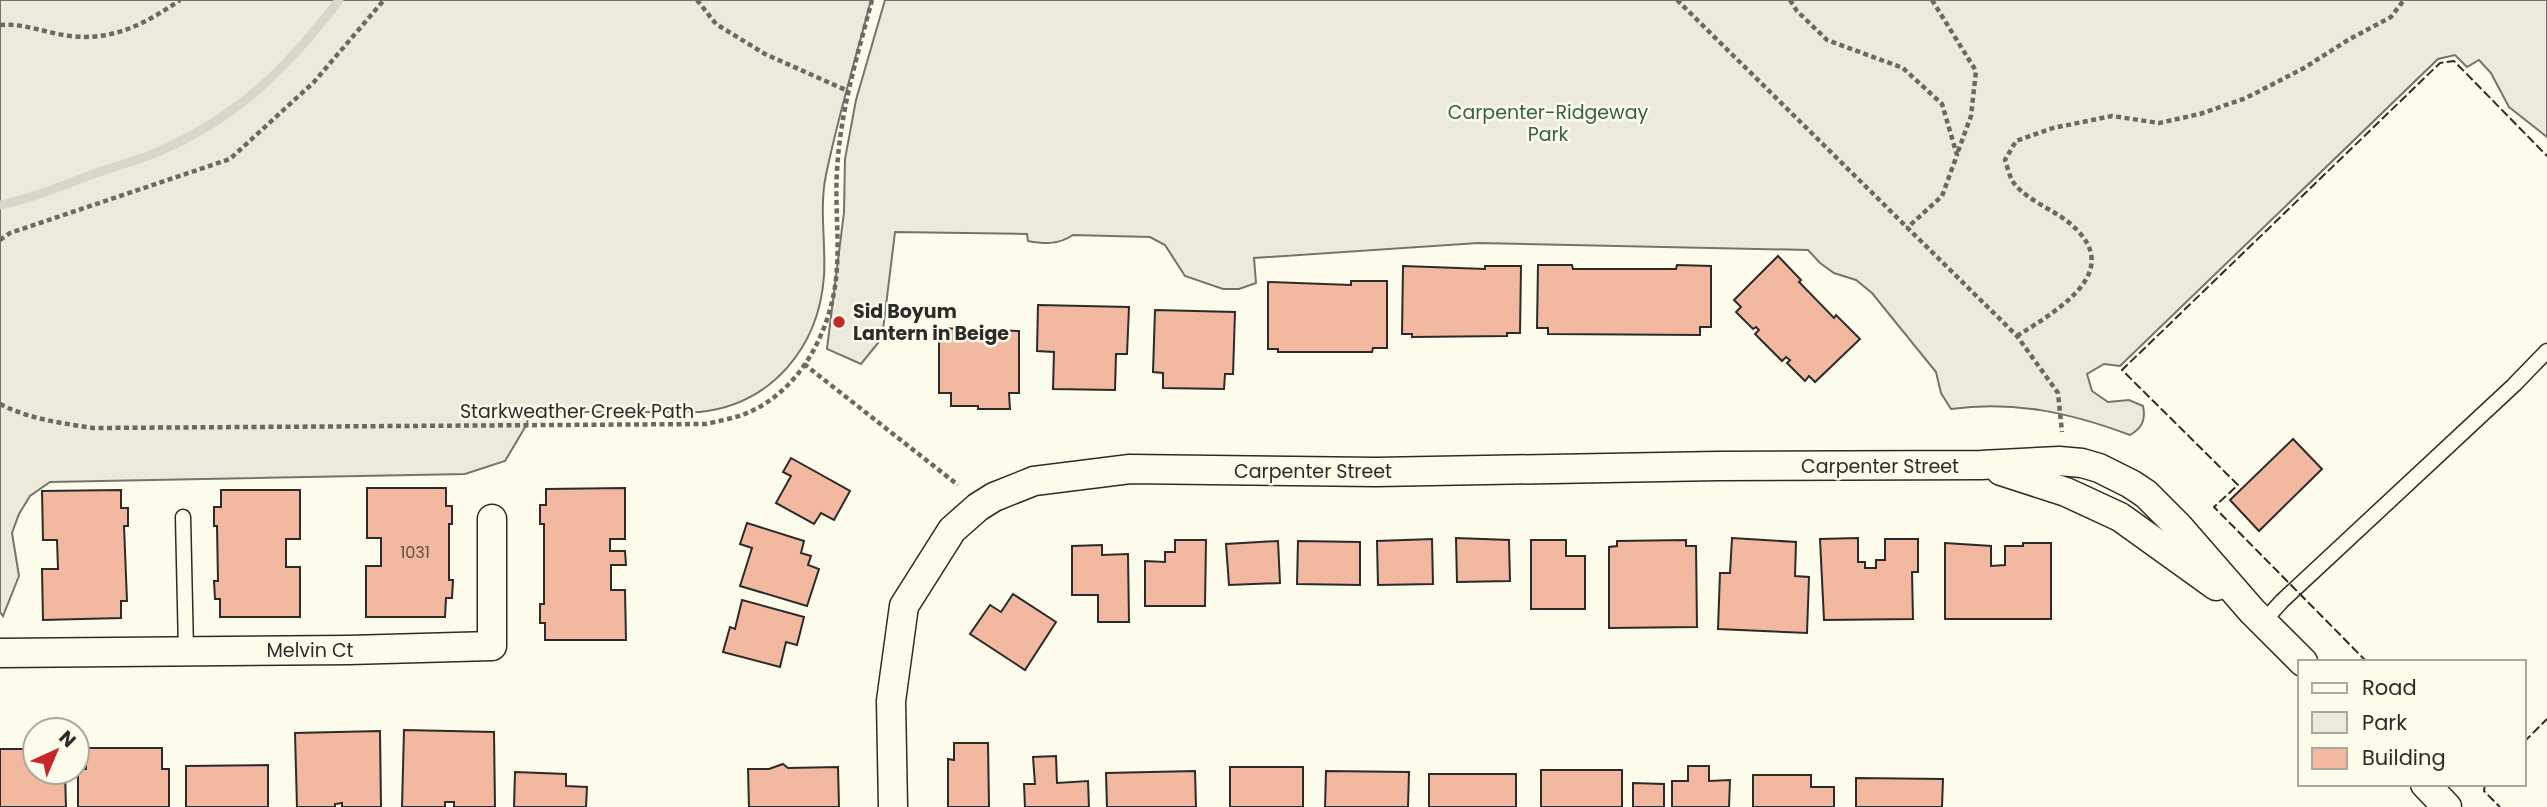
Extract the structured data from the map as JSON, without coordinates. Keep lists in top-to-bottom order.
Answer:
{
  "streets": {
    "street": ["Carpenter Street", "Melvin Ct"],
    "path": ["Starkweather Creek Path"]
  },
  "parks": ["Carpenter-Ridgeway Park"],
  "places": ["Sid Boyum Lantern in Beige"],
  "house_numbers": ["1031"],
  "legend": ["Road", "Park", "Building"],
  "north": "top right"
}
